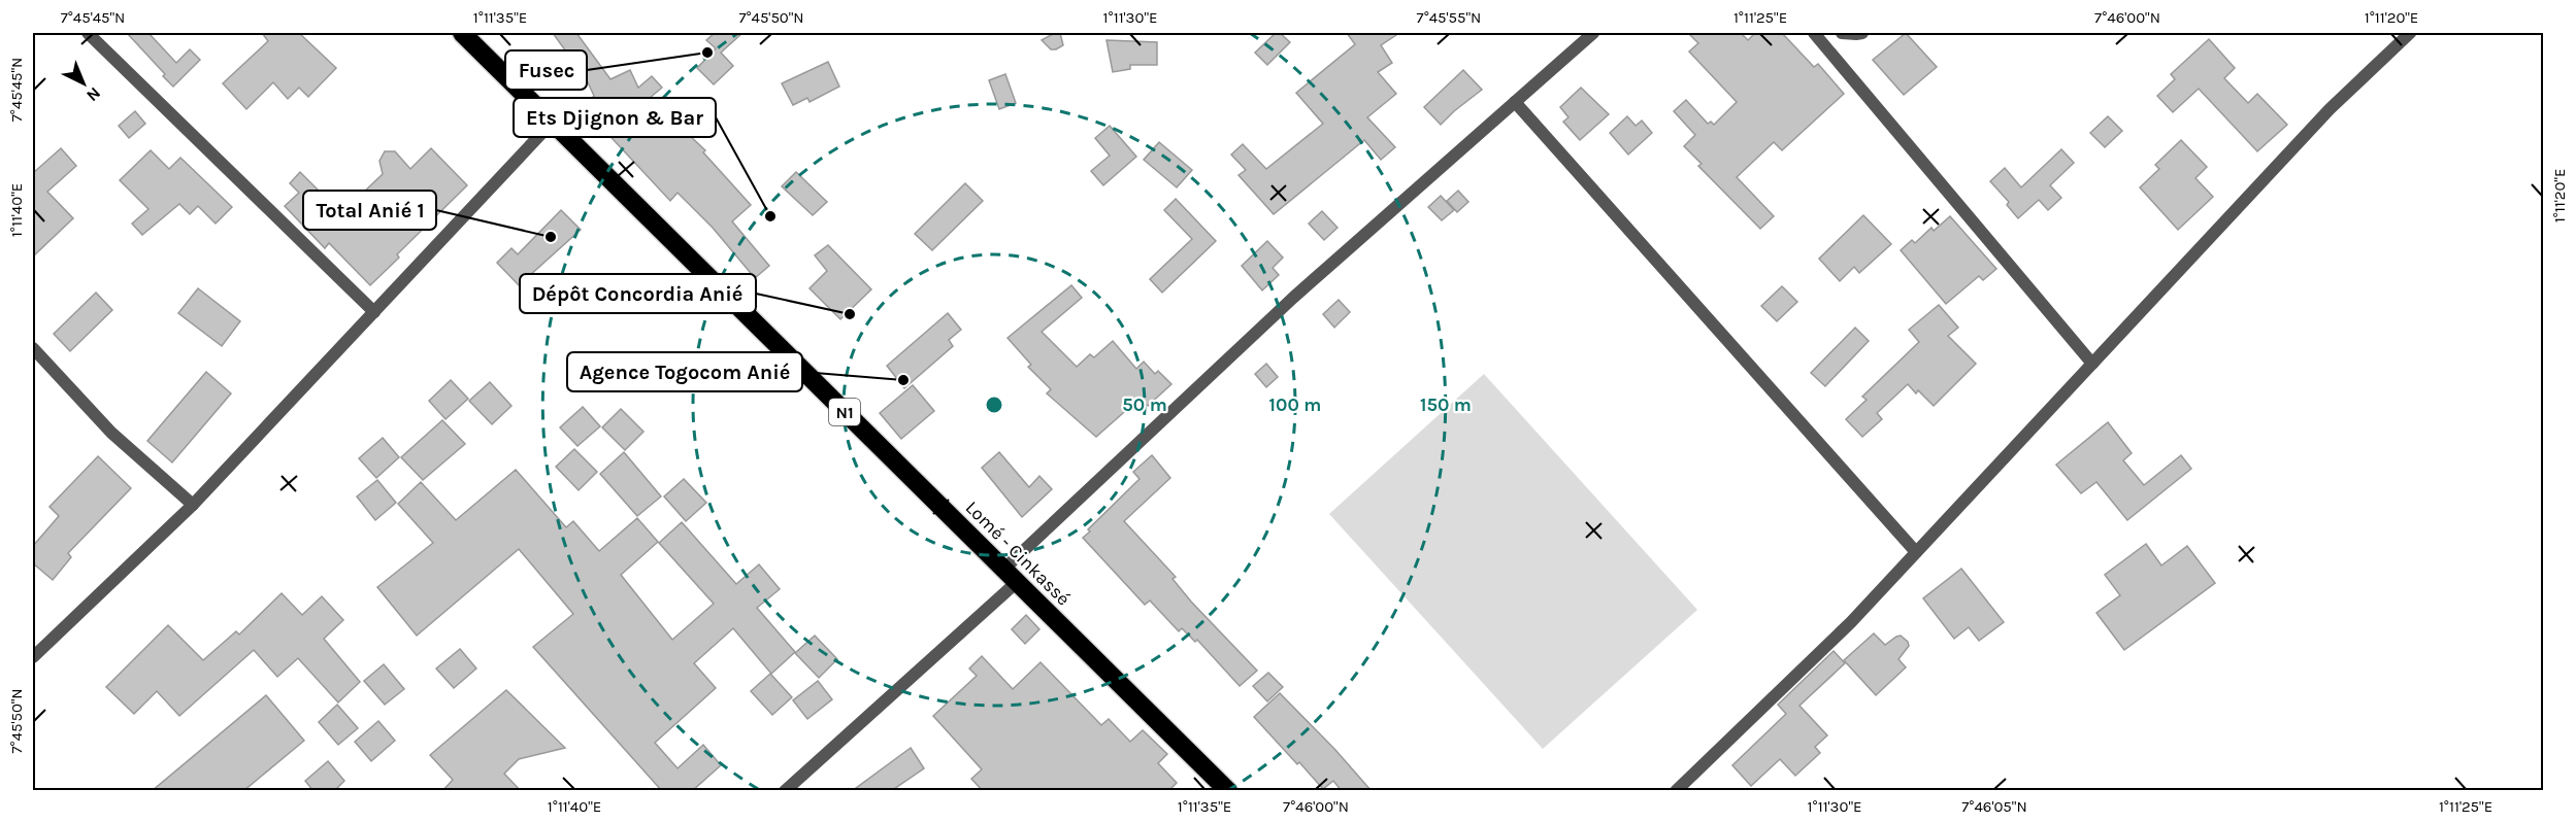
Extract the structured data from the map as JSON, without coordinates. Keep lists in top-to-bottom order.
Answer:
{
  "streets": {
    "highway": ["N1", "Lomé - Cinkassé"]
  },
  "places": [
    "Fusec",
    "Ets Djignon & Bar",
    "Total Anié 1",
    "Dépôt Concordia Anié",
    "Agence Togocom Anié"
  ],
  "north": "bottom right",
  "coordinates": [
    "7°45'45\"N",
    "1°11'35\"E",
    "7°45'50\"N",
    "1°11'30\"E",
    "7°45'55\"N",
    "1°11'25\"E",
    "7°46'00\"N",
    "1°11'20\"E",
    "1°11'40\"E",
    "7°46'05\"N"
  ],
  "rings": ["50 m", "100 m", "150 m"]
}
